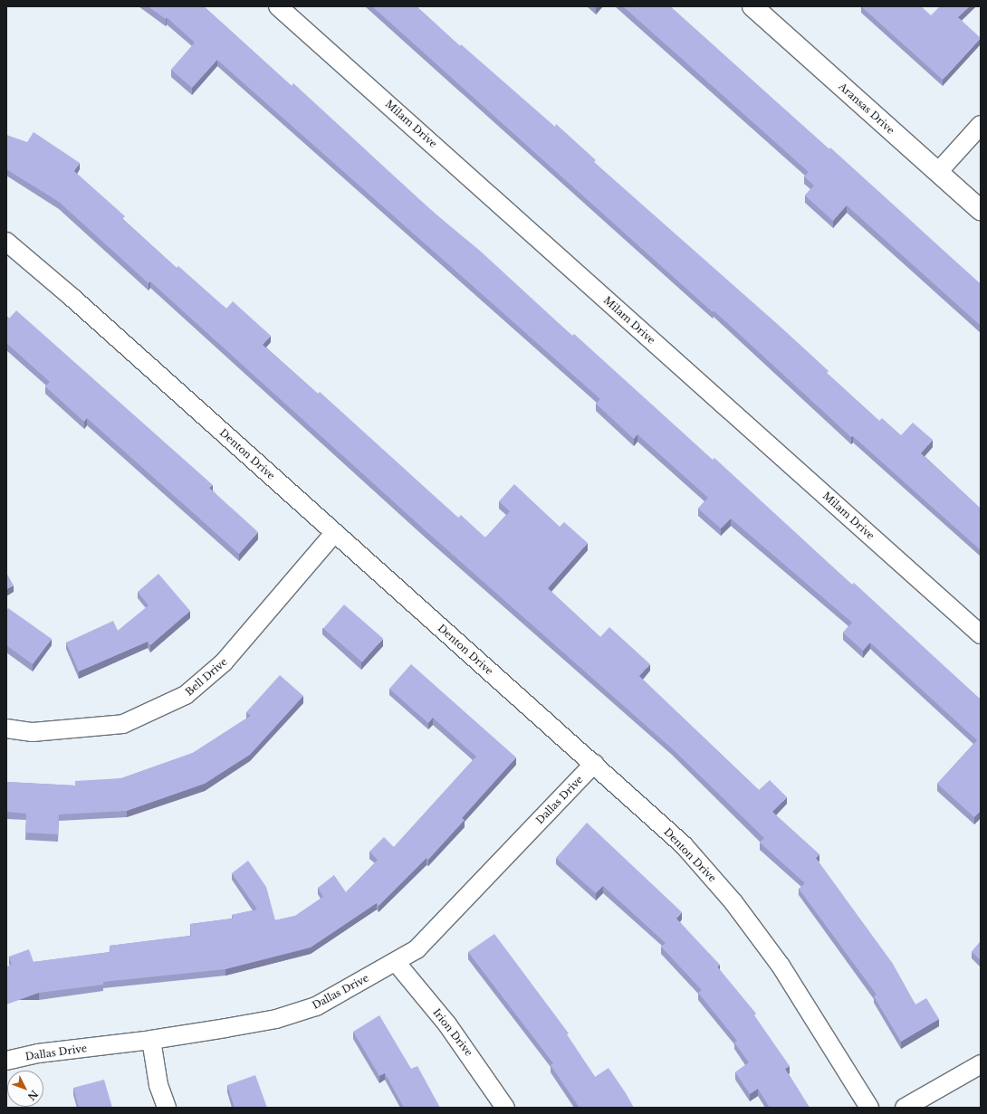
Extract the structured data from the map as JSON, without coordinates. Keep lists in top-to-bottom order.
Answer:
{
  "streets": {
    "street": [
      "Aransas Drive",
      "Milam Drive",
      "Denton Drive",
      "Bell Drive",
      "Dallas Drive",
      "Irion Drive"
    ]
  },
  "crossings": [
    ["Denton Drive", "Bell Drive"],
    ["Denton Drive", "Dallas Drive"],
    ["Dallas Drive", "Irion Drive"]
  ],
  "north": "bottom right"
}
